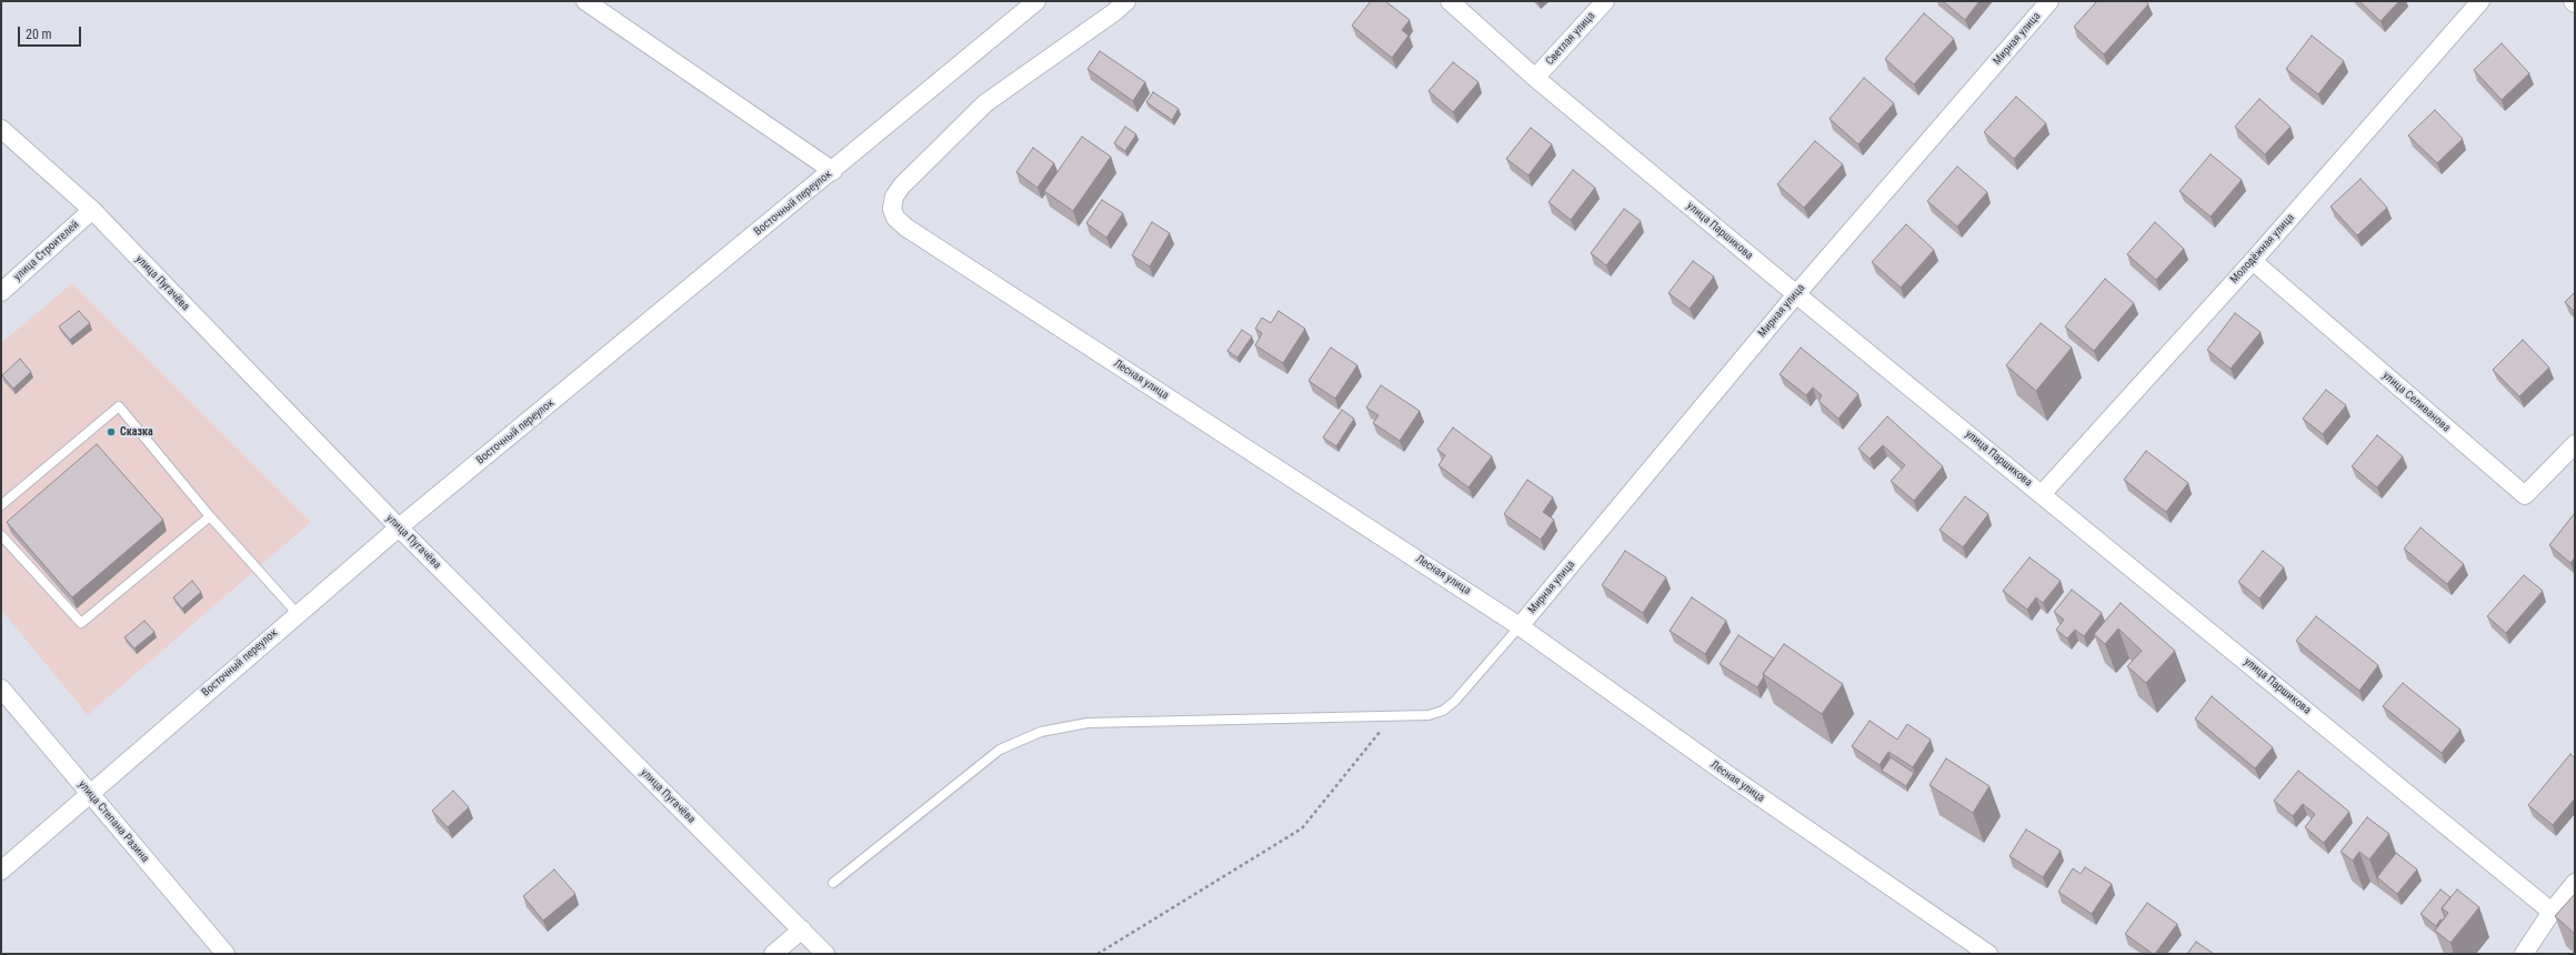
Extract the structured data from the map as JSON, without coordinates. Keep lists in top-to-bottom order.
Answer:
{
  "streets": {
    "street": [
      "Светлая улица",
      "Мирная улица",
      "Восточный переулок",
      "улица Паршикова",
      "Молодёжная улица",
      "улица Строителей",
      "улица Пугачёва",
      "Лесная улица",
      "улица Селиванова",
      "улица Степана Разина"
    ]
  },
  "crossings": [
    ["Светлая улица", "улица Паршикова"],
    ["Мирная улица", "улица Паршикова"],
    ["Мирная улица", "Лесная улица"],
    ["Восточный переулок", "улица Пугачёва"],
    ["Восточный переулок", "улица Степана Разина"],
    ["улица Паршикова", "Молодёжная улица"],
    ["Молодёжная улица", "улица Селиванова"],
    ["улица Строителей", "улица Пугачёва"]
  ],
  "places": ["Сказка"],
  "scale_bar": "20 m"
}
